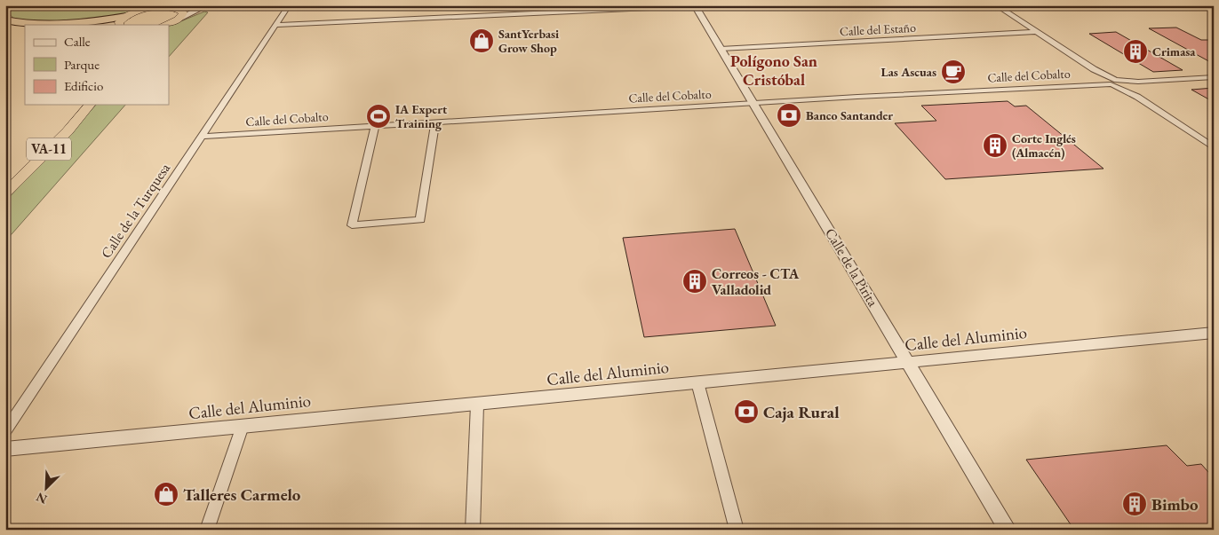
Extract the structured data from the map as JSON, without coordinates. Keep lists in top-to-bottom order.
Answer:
{
  "streets": {
    "highway": ["VA-11"],
    "street": [
      "Calle del Estaño",
      "Calle del Cobalto",
      "Calle de la Turquesa",
      "Calle de la Pirita",
      "Calle del Aluminio"
    ]
  },
  "crossings": [
    ["Calle del Estaño", "Calle de la Pirita"],
    ["Calle del Cobalto", "Calle de la Turquesa"],
    ["Calle del Cobalto", "Calle de la Pirita"],
    ["Calle de la Pirita", "Calle del Aluminio"]
  ],
  "districts": ["Polígono San Cristóbal"],
  "places": {
    "shop": ["SantYerbasi Grow Shop", "Talleres Carmelo"],
    "building": [
      "Crimasa",
      "Corte Inglés (Almacén)",
      "Correos - CTA Valladolid",
      "Bimbo"
    ],
    "cafe": ["Las Ascuas"],
    "bank": ["Banco Santander", "Caja Rural"],
    "sports": ["IA Expert Training"]
  },
  "legend": ["Calle", "Parque", "Edificio"],
  "north": "bottom left"
}
